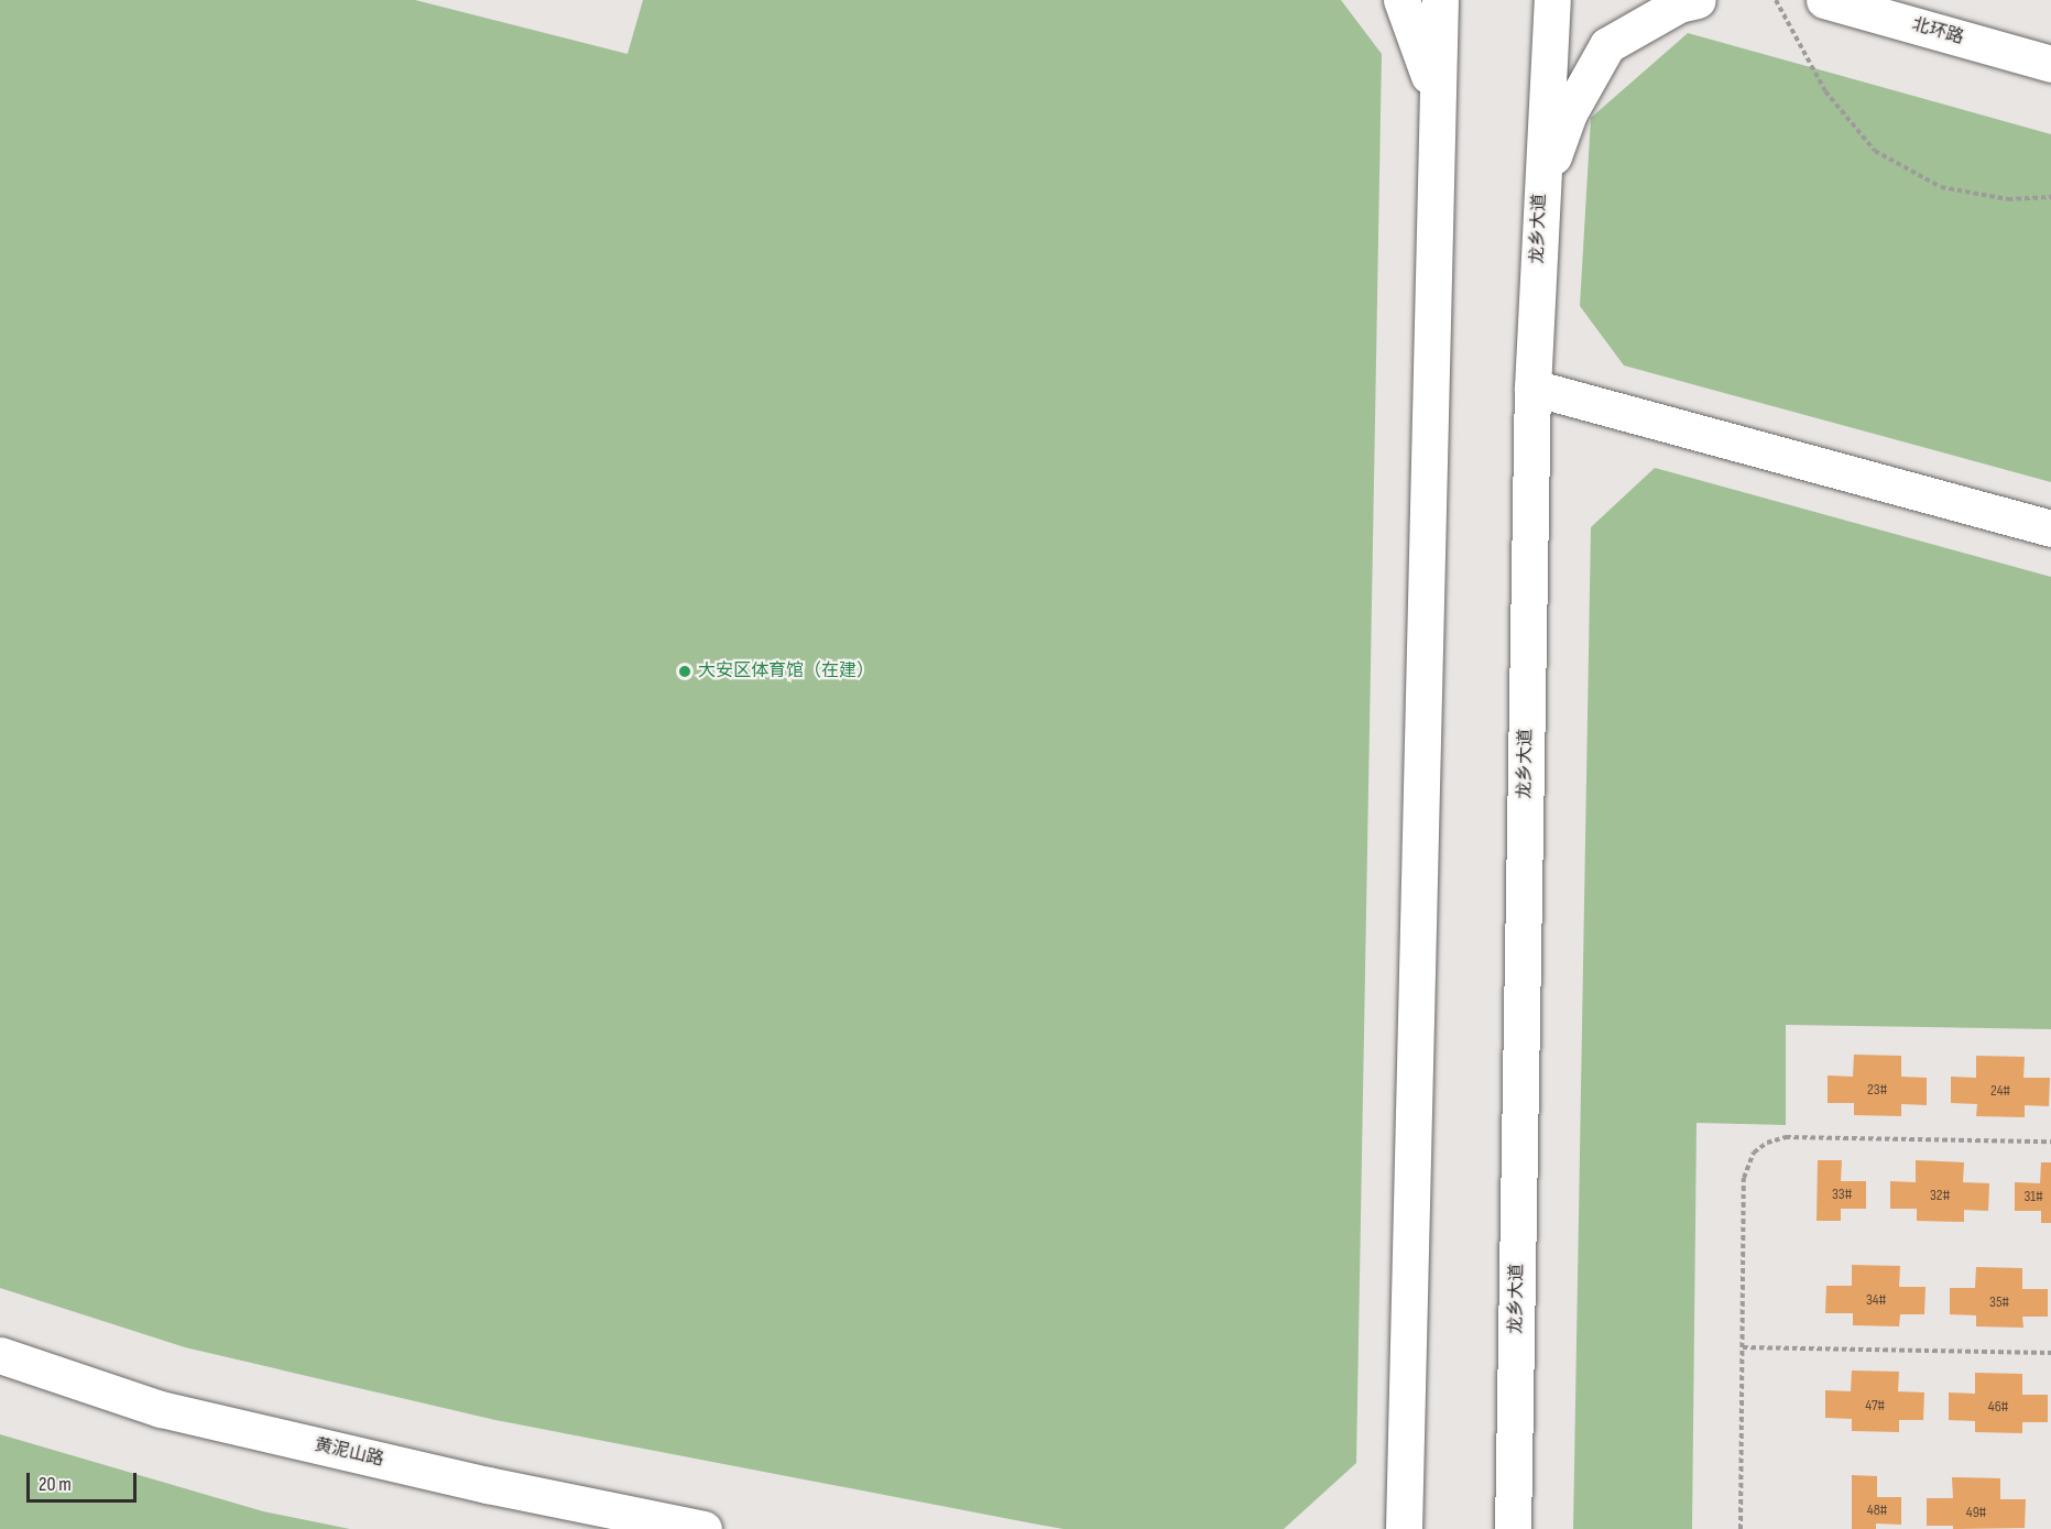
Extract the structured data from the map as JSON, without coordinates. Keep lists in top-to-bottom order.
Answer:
{
  "streets": {
    "main road": ["北环路", "龙乡大道", "黄泥山路"]
  },
  "places": ["大安区体育馆（在建）"],
  "house_numbers": [
    "23#",
    "24#",
    "33#",
    "32#",
    "31#",
    "34#",
    "35#",
    "47#",
    "46#",
    "48#",
    "49#"
  ],
  "scale_bar": "20 m"
}
